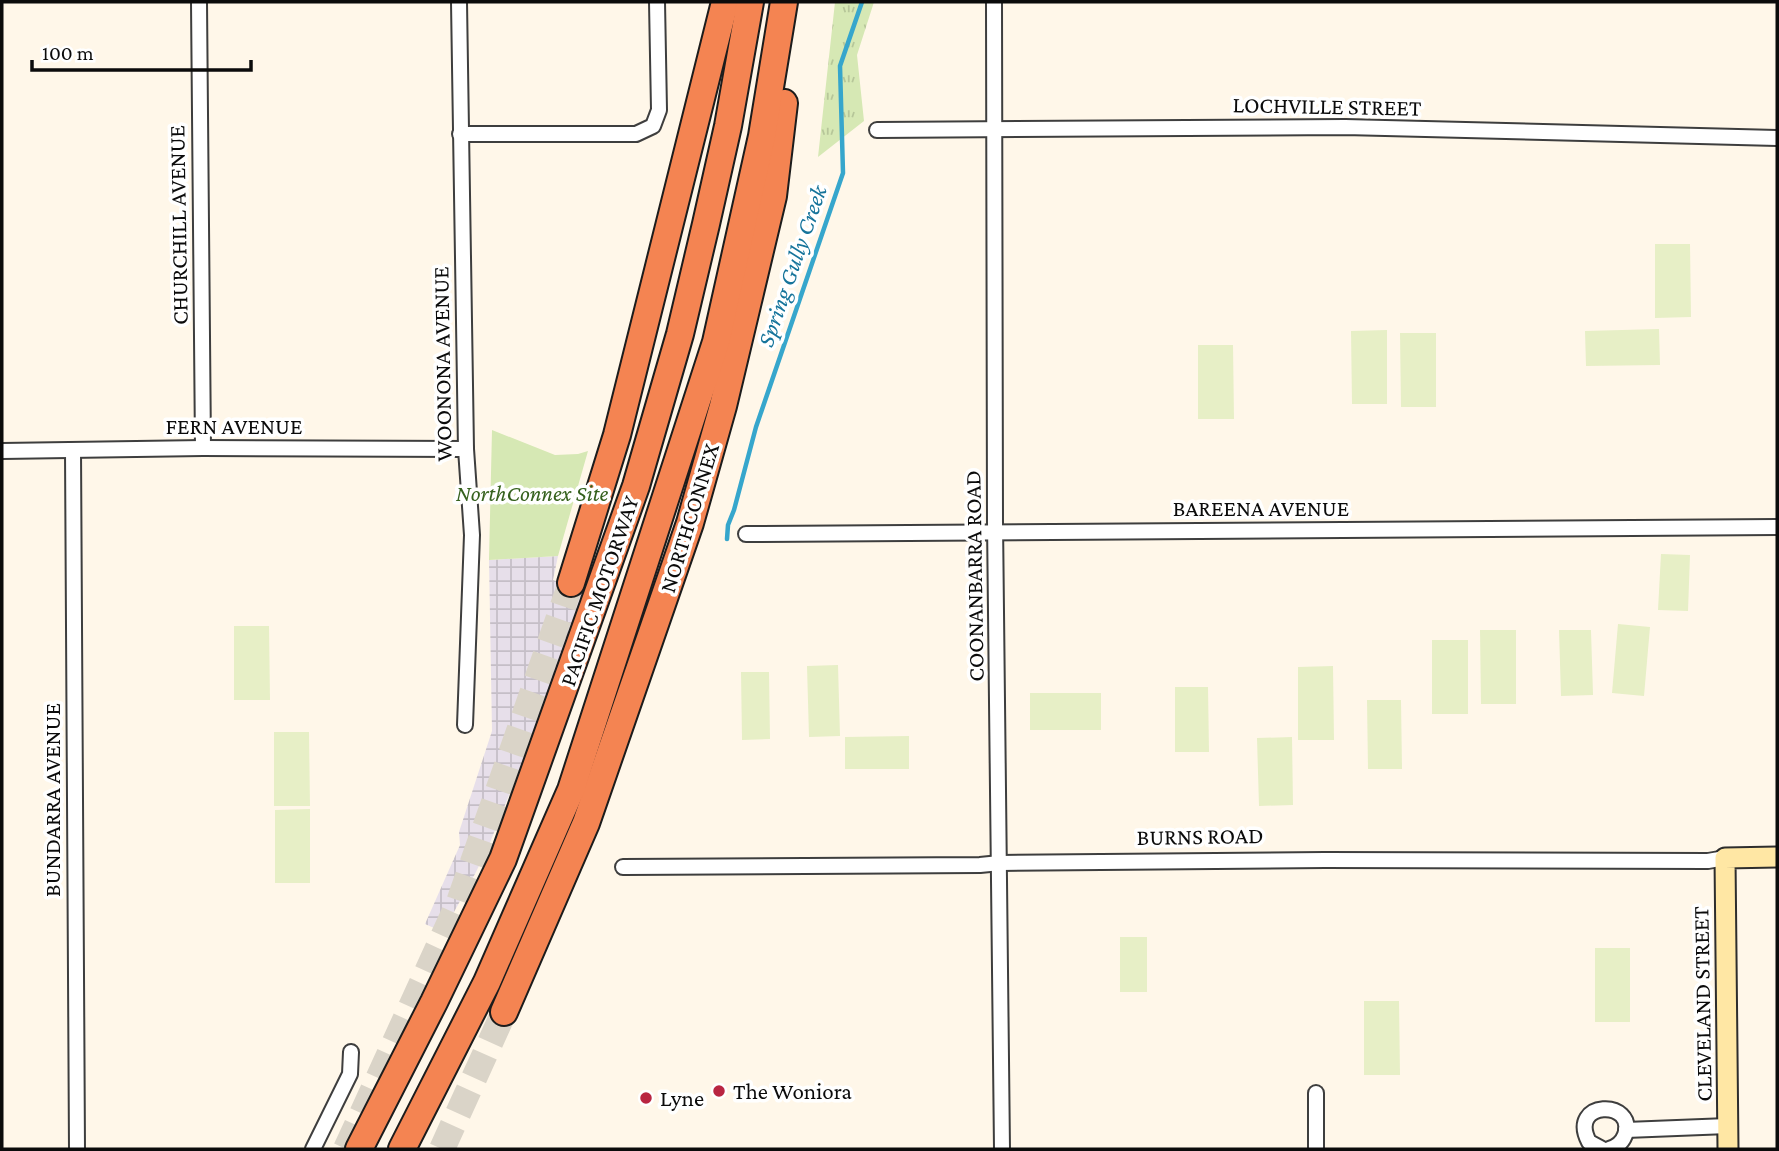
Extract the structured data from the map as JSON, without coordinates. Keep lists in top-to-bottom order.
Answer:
{
  "streets": {
    "highway": ["NORTHCONNEX", "PACIFIC MOTORWAY"],
    "street": [
      "LOCHVILLE STREET",
      "CHURCHILL AVENUE",
      "WOONONA AVENUE",
      "FERN AVENUE",
      "BAREENA AVENUE",
      "COONANBARRA ROAD",
      "BUNDARRA AVENUE",
      "BURNS ROAD",
      "CLEVELAND STREET"
    ]
  },
  "crossings": [
    ["LOCHVILLE STREET", "COONANBARRA ROAD"],
    ["CHURCHILL AVENUE", "FERN AVENUE"],
    ["WOONONA AVENUE", "FERN AVENUE"],
    ["FERN AVENUE", "BUNDARRA AVENUE"],
    ["BAREENA AVENUE", "COONANBARRA ROAD"],
    ["NORTHCONNEX", "PACIFIC MOTORWAY"],
    ["COONANBARRA ROAD", "BURNS ROAD"],
    ["BURNS ROAD", "CLEVELAND STREET"]
  ],
  "water": ["Spring Gully Creek"],
  "parks": ["NorthConnex Site"],
  "places": ["The Woniora", "Lyne"],
  "scale_bar": "100 m"
}
